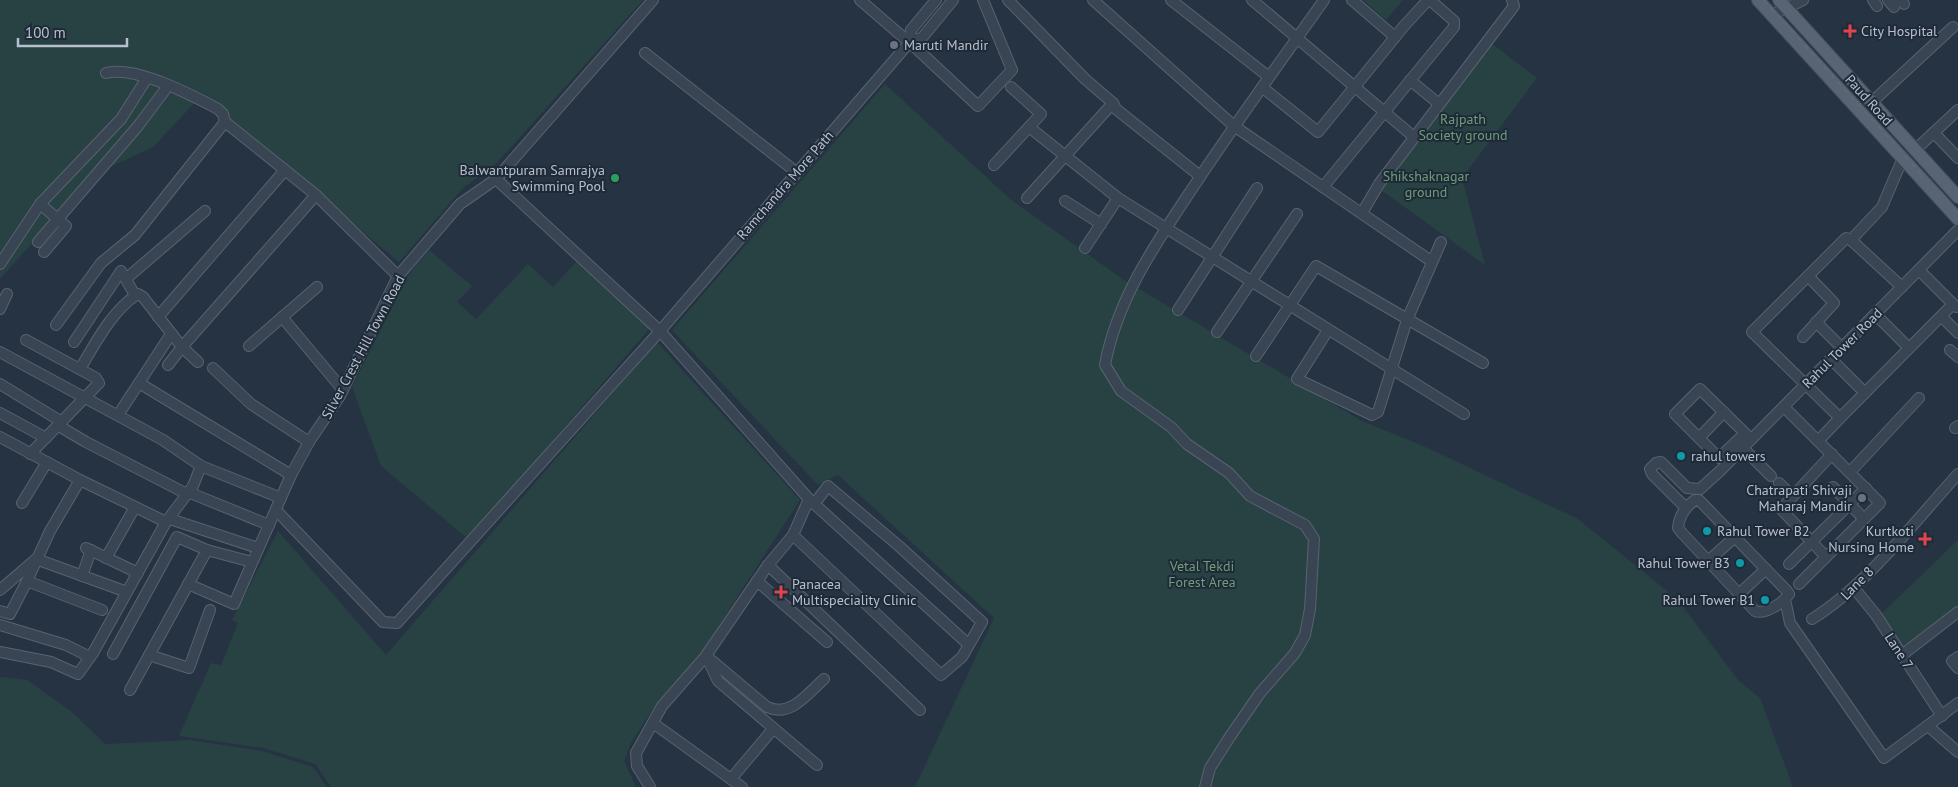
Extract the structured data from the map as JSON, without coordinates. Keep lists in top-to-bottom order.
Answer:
{
  "streets": {
    "main road": ["Paud Road"],
    "street": [
      "Ramchandra More Path",
      "Silver Crest Hill Town Road",
      "Rahul Tower Road",
      "Lane 8",
      "Lane 7"
    ]
  },
  "crossings": [
    ["Ramchandra More Path", "Silver Crest Hill Town Road"],
    ["Lane 8", "Lane 7"]
  ],
  "parks": ["Rajpath Society ground", "Shikshaknagar ground", "Vetal Tekdi Forest Area"],
  "places": {
    "health": ["City Hospital", "Kurtkoti Nursing Home", "Panacea Multispeciality Clinic"],
    "other": [
      "Maruti Mandir",
      "Balwantpuram Samrajya Swimming Pool",
      "rahul towers",
      "Chatrapati Shivaji Maharaj Mandir",
      "Rahul Tower B2",
      "Rahul Tower B3",
      "Rahul Tower B1"
    ]
  },
  "scale_bar": "100 m"
}
